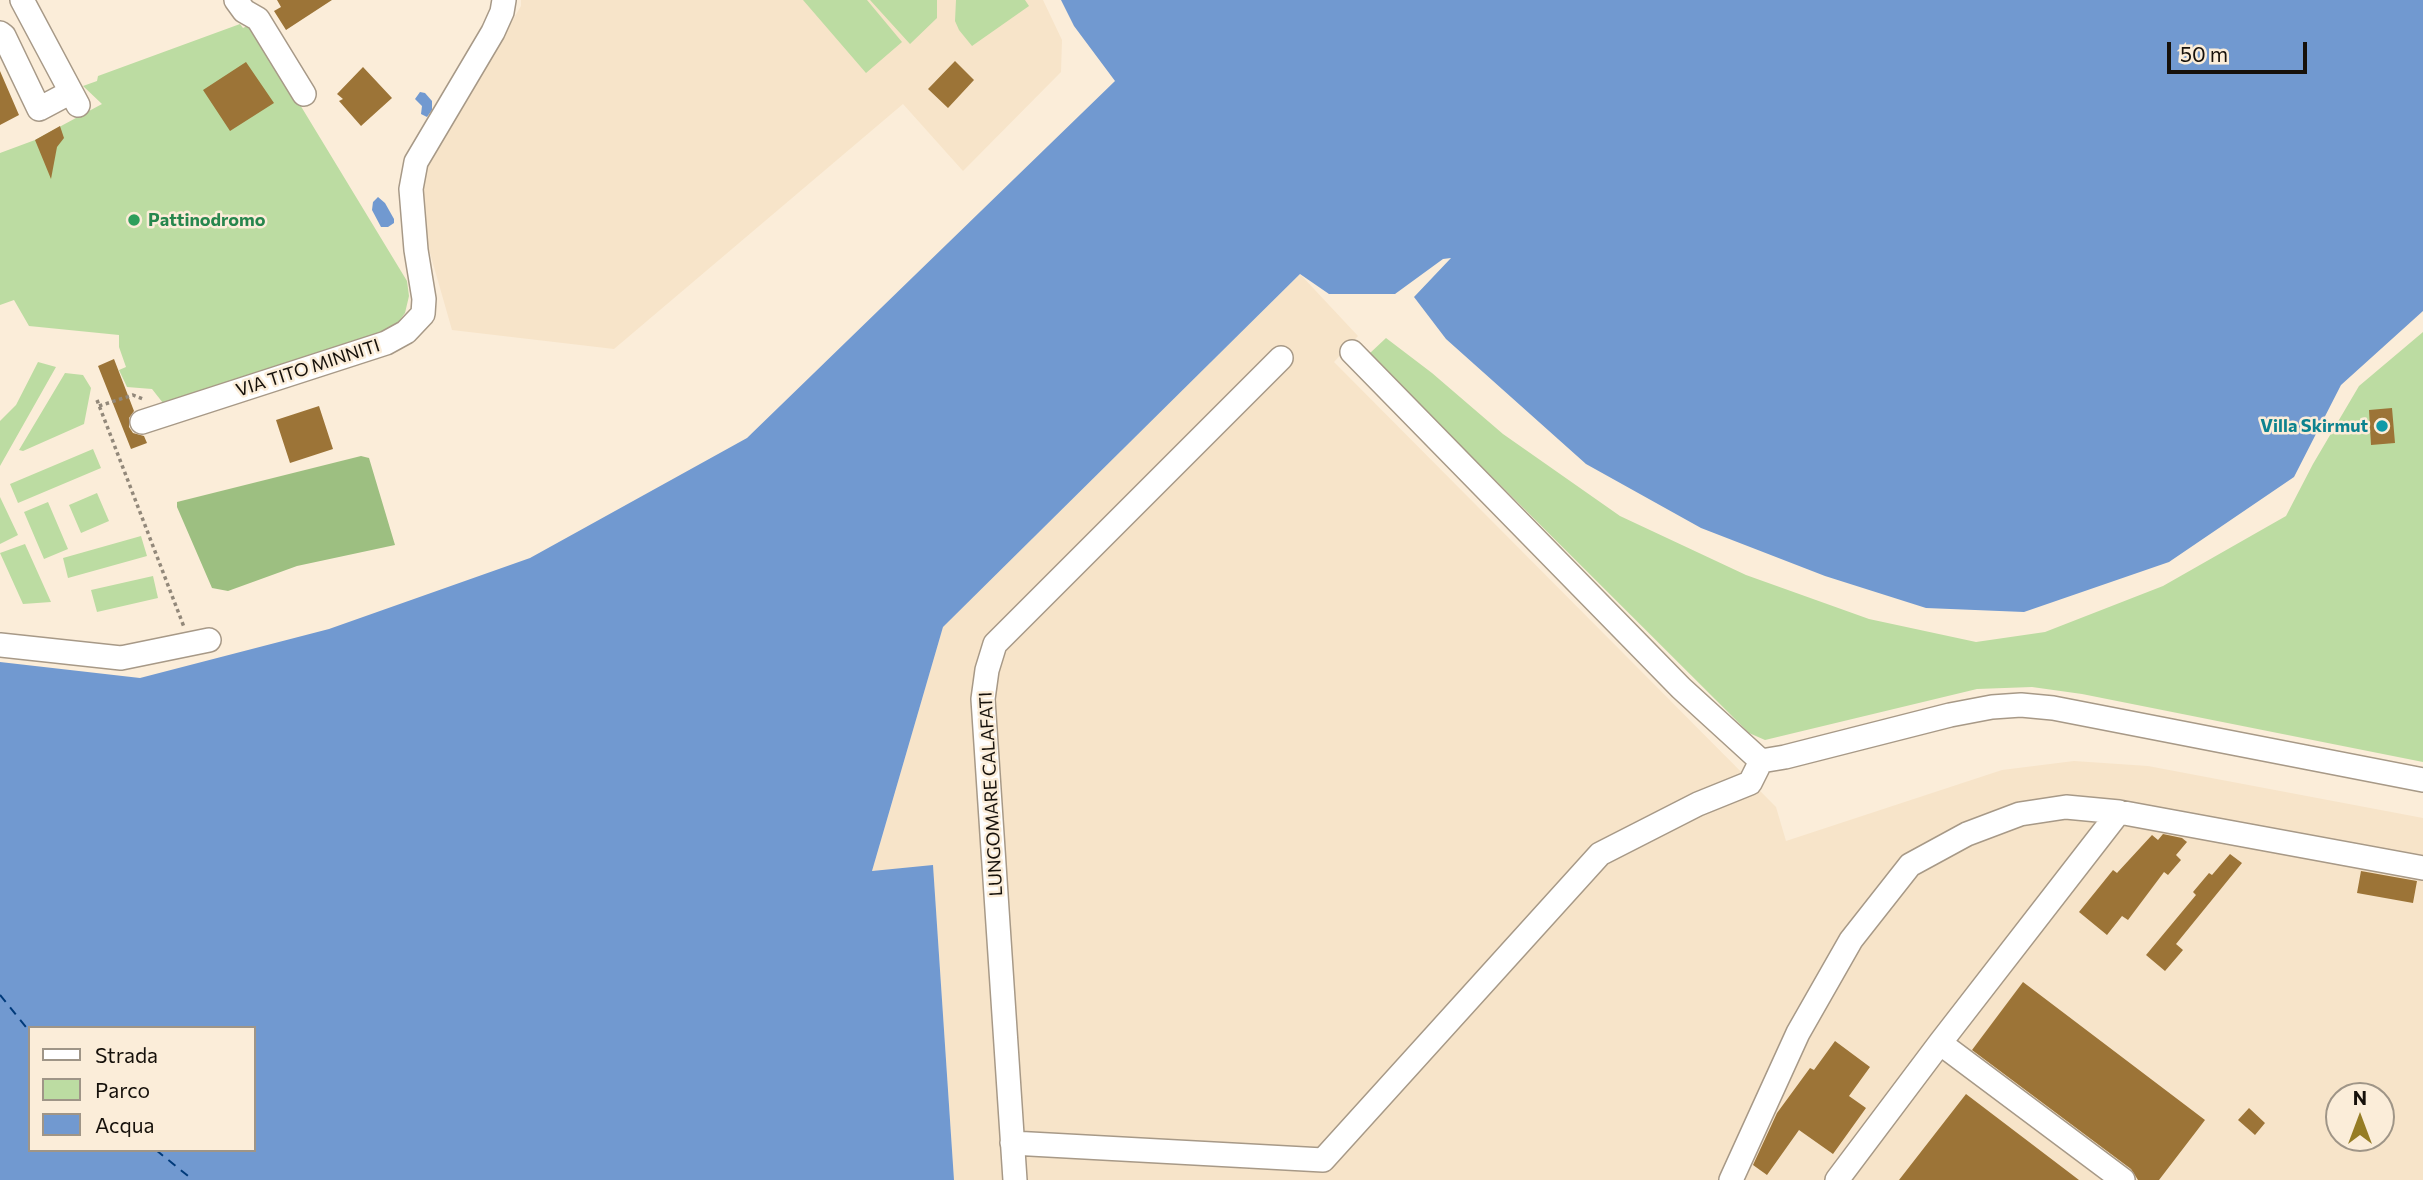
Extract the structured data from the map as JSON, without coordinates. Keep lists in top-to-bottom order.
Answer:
{
  "streets": {
    "street": ["VIA TITO MINNITI", "LUNGOMARE CALAFATI"]
  },
  "places": ["Pattinodromo", "Villa Skirmut"],
  "legend": ["Strada", "Parco", "Acqua"],
  "scale_bar": "50 m",
  "north": "top"
}
